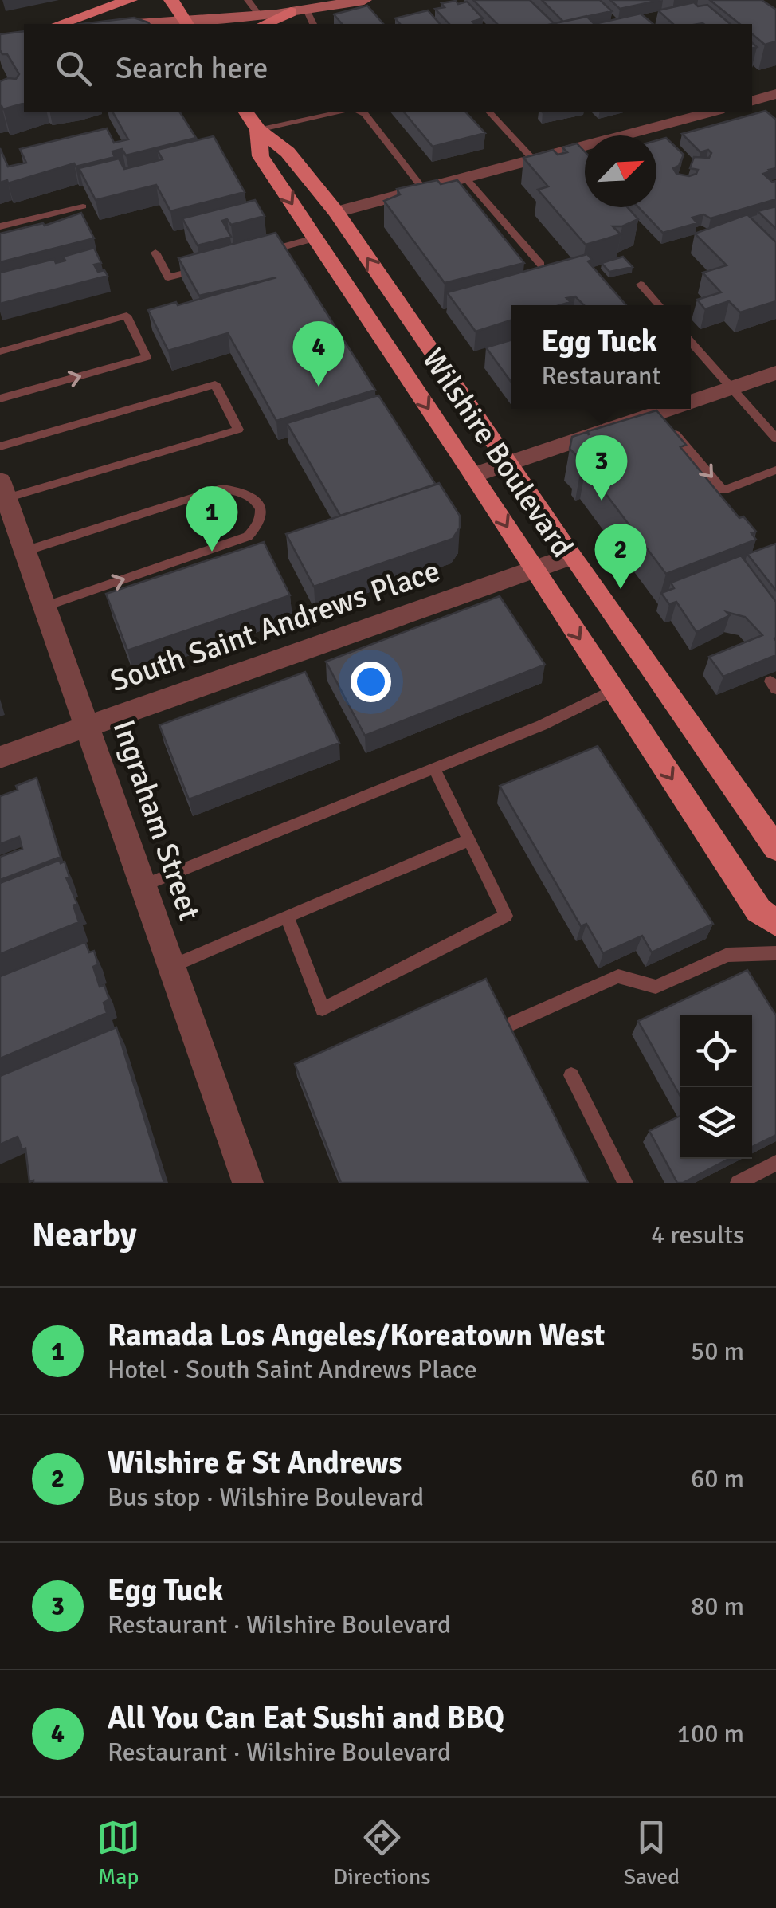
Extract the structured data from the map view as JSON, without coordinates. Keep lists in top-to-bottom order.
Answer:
{
  "streets": {
    "main road": ["Wilshire Boulevard"],
    "street": ["South Saint Andrews Place", "Ingraham Street"]
  },
  "crossings": [
    ["Wilshire Boulevard", "South Saint Andrews Place"],
    ["South Saint Andrews Place", "Ingraham Street"]
  ],
  "north": "top right",
  "page": {
    "search": "Search here",
    "popup": ["Egg Tuck", "Restaurant"],
    "pins": [
      "4",
      "3",
      "1",
      "2"
    ],
    "heading": ["Nearby", "4 results"],
    "list": [
      {
        "mark": "1",
        "name": "Ramada Los Angeles/Koreatown West",
        "note": "Hotel · South Saint Andrews Place",
        "value": "50 m"
      },
      {
        "mark": "2",
        "name": "Wilshire & St Andrews",
        "note": "Bus stop · Wilshire Boulevard",
        "value": "60 m"
      },
      {
        "mark": "3",
        "name": "Egg Tuck",
        "note": "Restaurant · Wilshire Boulevard",
        "value": "80 m"
      },
      {
        "mark": "4",
        "name": "All You Can Eat Sushi and BBQ",
        "note": "Restaurant · Wilshire Boulevard",
        "value": "100 m"
      }
    ],
    "nav": ["Map", "Directions", "Saved"]
  }
}
